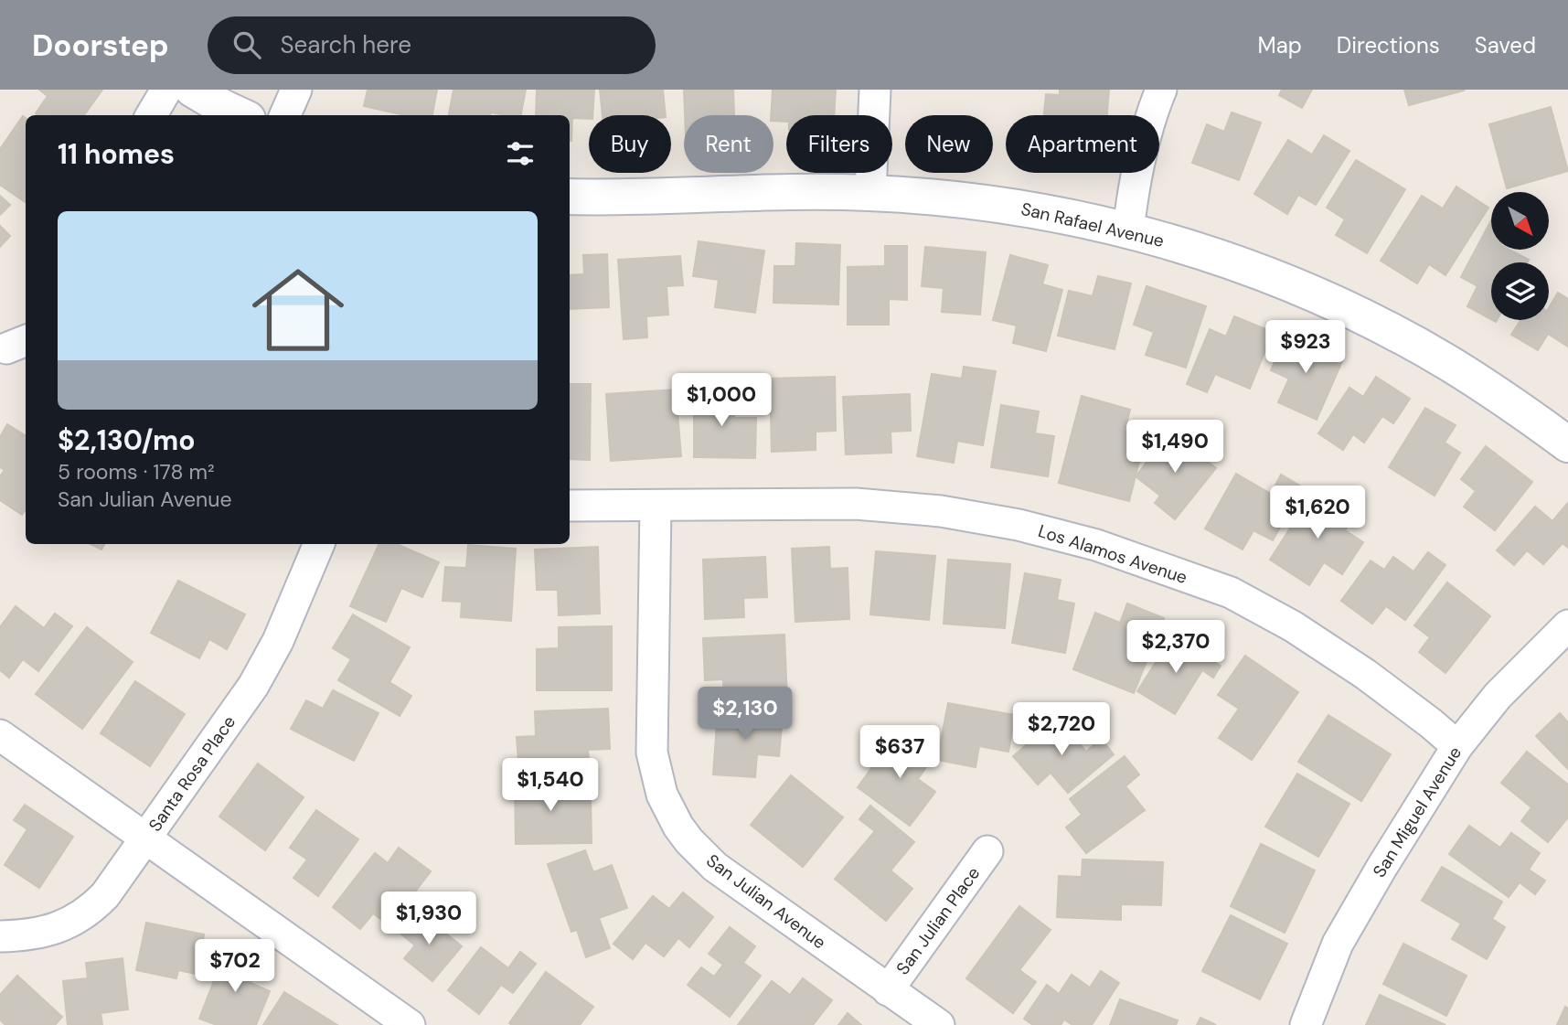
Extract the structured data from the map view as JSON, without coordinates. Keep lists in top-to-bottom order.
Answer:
{
  "streets": {
    "street": [
      "San Rafael Avenue",
      "Los Alamos Avenue",
      "Santa Rosa Place",
      "San Miguel Avenue",
      "San Julian Avenue",
      "San Julian Place"
    ]
  },
  "crossings": [
    ["Los Alamos Avenue", "San Miguel Avenue"],
    ["Los Alamos Avenue", "San Julian Avenue"],
    ["San Julian Avenue", "San Julian Place"]
  ],
  "north": "bottom right",
  "page": {
    "header": "Doorstep",
    "search": "Search here",
    "nav": ["Map", "Directions", "Saved"],
    "chip": [
      "Buy",
      "Rent",
      "Filters",
      "New",
      "Apartment"
    ],
    "heading": "11 homes",
    "list": [
      {
        "name": "$2,130/mo",
        "note": "5 rooms · 178 m² · San Julian Avenue"
      }
    ],
    "price": [
      "$923",
      "$1,000",
      "$1,490",
      "$1,620",
      "$2,370",
      "$2,130",
      "$2,720",
      "$637",
      "$1,540",
      "$1,930",
      "$702"
    ]
  }
}
